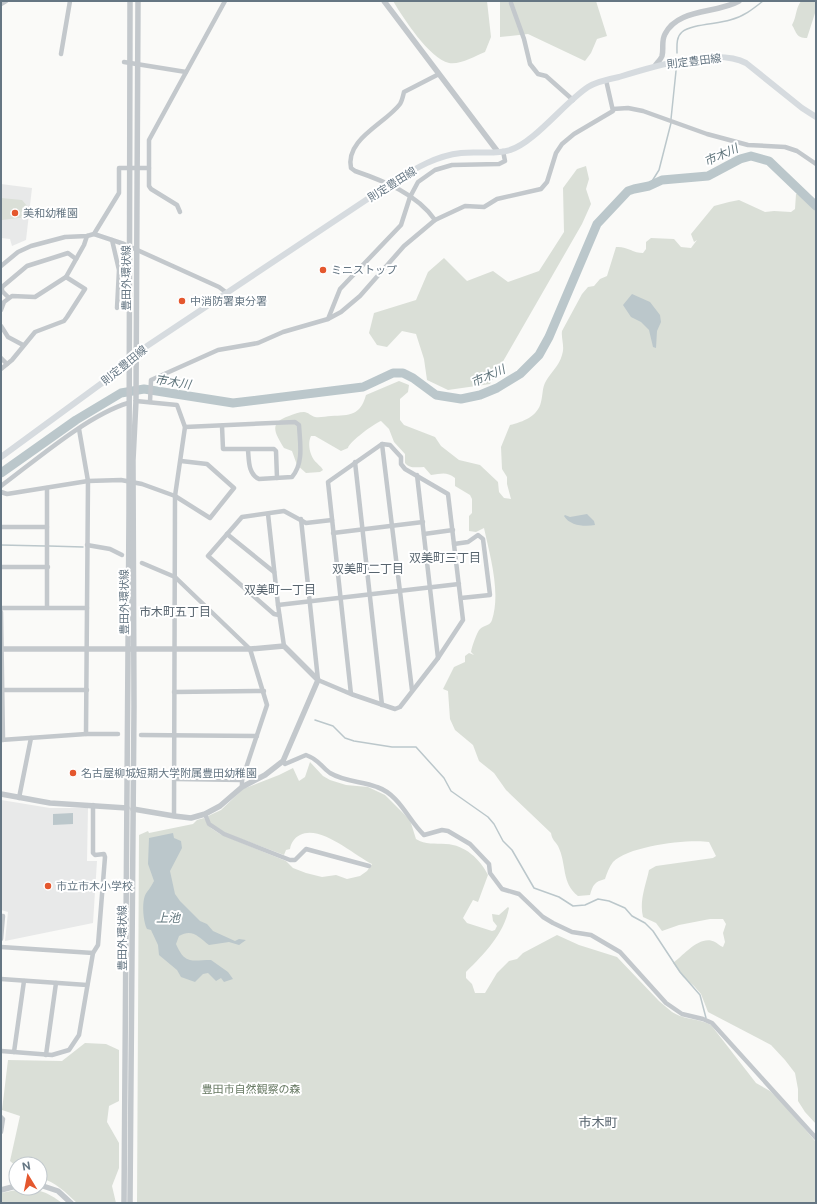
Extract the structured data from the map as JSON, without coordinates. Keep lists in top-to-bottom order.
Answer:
{
  "streets": {
    "main road": ["則定豊田線"],
    "street": ["豊田外環状線"]
  },
  "crossings": [
    ["則定豊田線", "豊田外環状線"]
  ],
  "districts": [
    "双美町三丁目",
    "双美町二丁目",
    "双美町一丁目",
    "市木町五丁目",
    "市木町"
  ],
  "water": ["市木川", "上池"],
  "parks": ["豊田市自然観察の森"],
  "places": [
    "美和幼稚園",
    "ミニストップ",
    "中消防署東分署",
    "名古屋柳城短期大学附属豊田幼稚園",
    "市立市木小学校"
  ],
  "north": "top"
}
